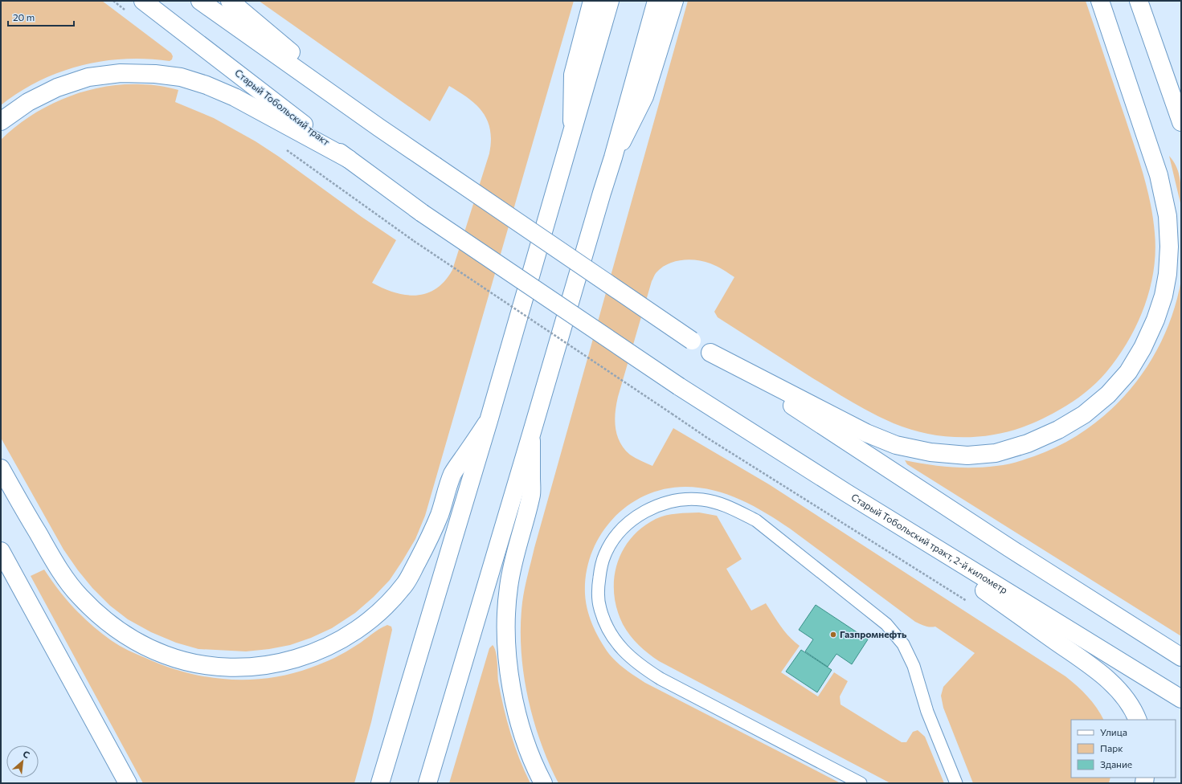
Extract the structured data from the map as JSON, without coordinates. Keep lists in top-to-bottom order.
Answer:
{
  "streets": {
    "main road": ["Старый Тобольский тракт", "Старый Тобольский тракт, 2-й километр"]
  },
  "crossings": [
    ["Старый Тобольский тракт", "Старый Тобольский тракт, 2-й километр"]
  ],
  "places": ["Газпромнефть"],
  "legend": ["Улица", "Парк", "Здание"],
  "scale_bar": "20 m",
  "north": "top right"
}
